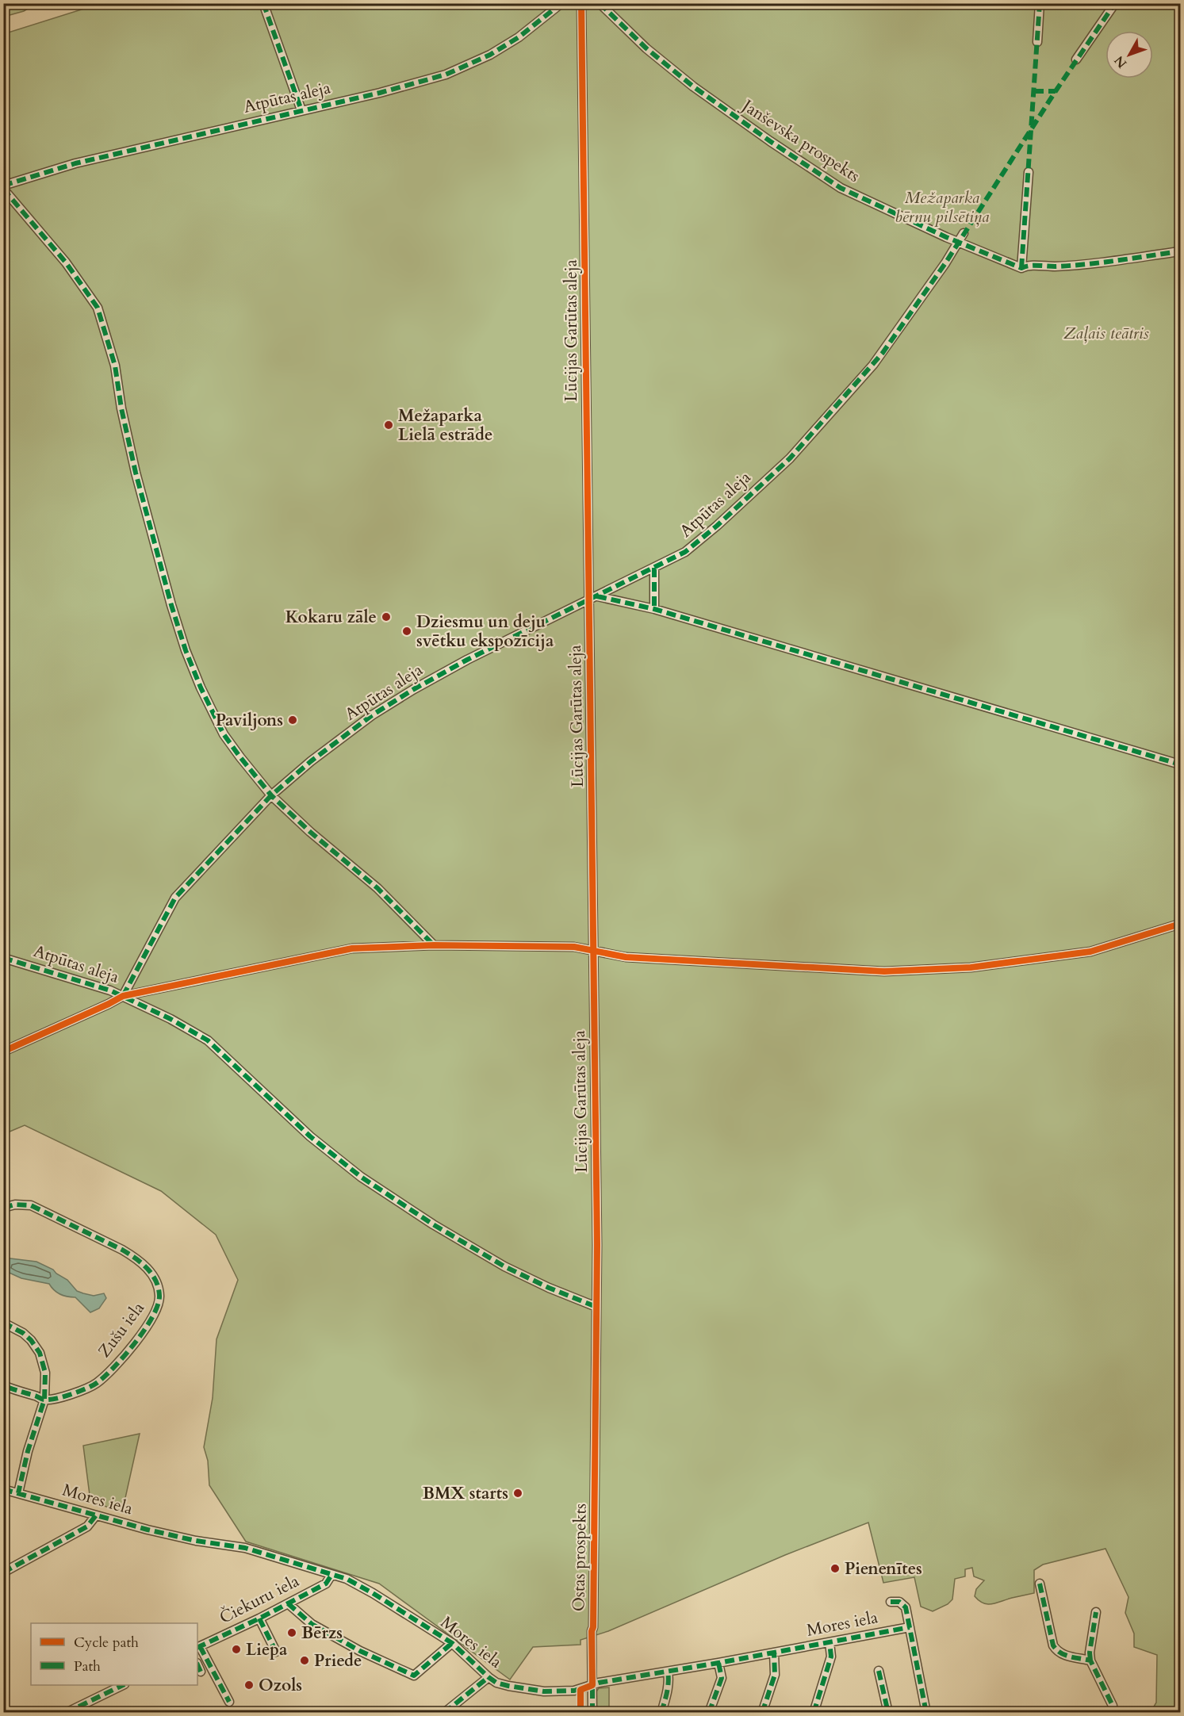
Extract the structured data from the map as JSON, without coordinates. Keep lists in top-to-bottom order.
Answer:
{
  "streets": {
    "street": [
      "Atpūtas aleja",
      "Janševska prospekts",
      "Lūcijas Garūtas aleja",
      "Zušu iela",
      "Mores iela",
      "Ostas prospekts",
      "Čiekuru iela"
    ]
  },
  "crossings": [
    ["Atpūtas aleja", "Janševska prospekts"],
    ["Atpūtas aleja", "Lūcijas Garūtas aleja"],
    ["Lūcijas Garūtas aleja", "Ostas prospekts"],
    ["Mores iela", "Ostas prospekts"],
    ["Mores iela", "Čiekuru iela"]
  ],
  "parks": ["Mežaparka bērnu pilsētiņa", "Zaļais teātris"],
  "places": [
    "Mežaparka Lielā estrāde",
    "Kokaru zāle",
    "Dziesmu un deju svētku ekspozīcija",
    "Paviljons",
    "BMX starts",
    "Pienenītes",
    "Bērzs",
    "Liepa",
    "Priede",
    "Ozols"
  ],
  "legend": ["Cycle path", "Path"],
  "north": "bottom left"
}
